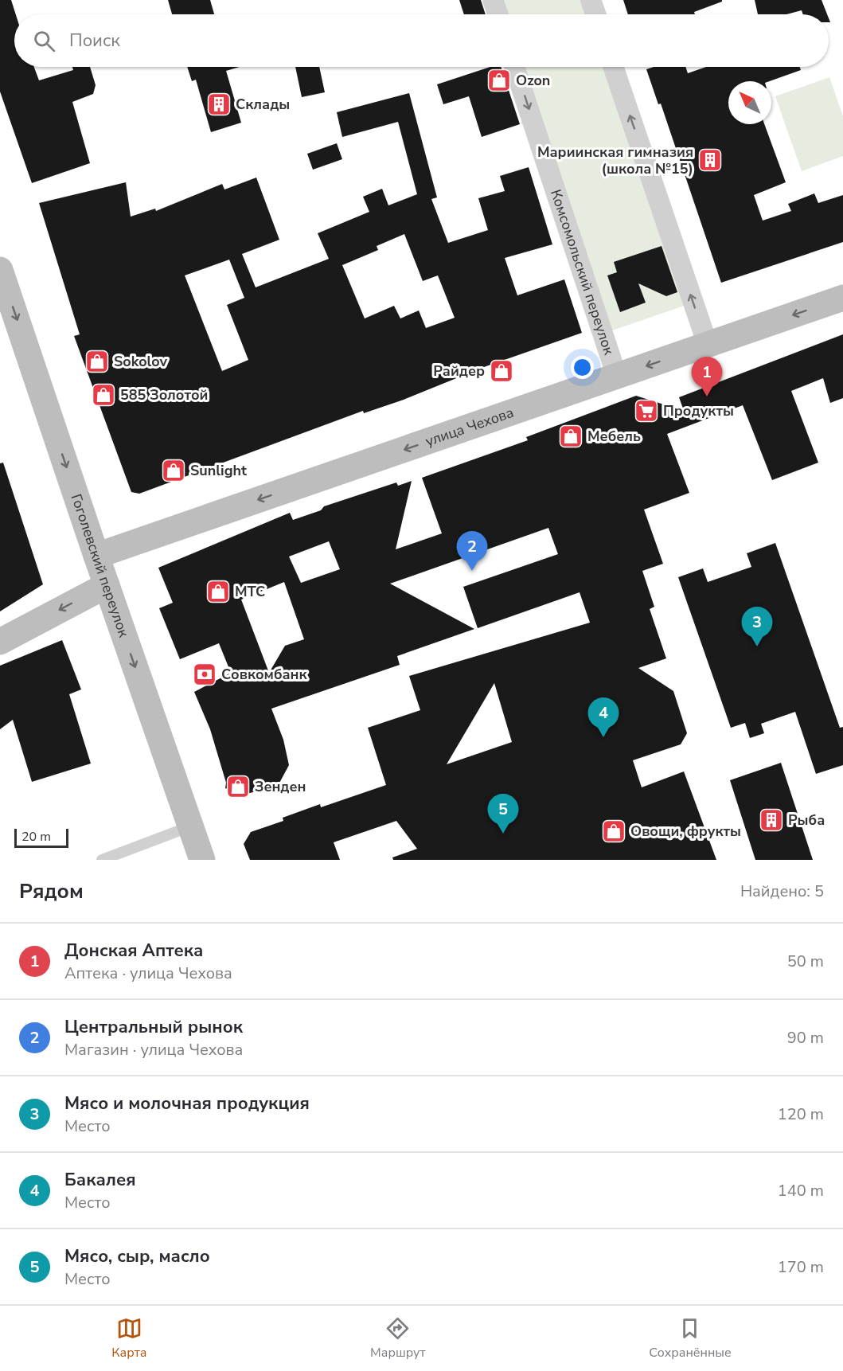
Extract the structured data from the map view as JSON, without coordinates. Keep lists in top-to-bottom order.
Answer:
{
  "streets": {
    "main road": ["улица Чехова", "Гоголевский переулок"],
    "street": ["Комсомольский переулок"]
  },
  "crossings": [
    ["Комсомольский переулок", "улица Чехова"],
    ["улица Чехова", "Гоголевский переулок"]
  ],
  "one_way": ["улица Чехова", "Гоголевский переулок"],
  "places": {
    "shop": [
      "Ozon",
      "Sokolov",
      "Райдер",
      "585 Золотой",
      "Мебель",
      "Sunlight",
      "МТС",
      "Зенден",
      "Овощи, фрукты"
    ],
    "building": ["Склады", "Мариинская гимназия (школа №15)", "Рыба"],
    "supermarket": ["Продукты"],
    "bank": ["Совкомбанк"]
  },
  "scale_bar": "20 m",
  "north": "top left",
  "page": {
    "search": "Поиск",
    "pins": [
      "1",
      "2",
      "3",
      "4",
      "5"
    ],
    "scale": "20 m",
    "heading": ["Рядом", "Найдено: 5"],
    "list": [
      {
        "mark": "1",
        "name": "Донская Аптека",
        "note": "Аптека · улица Чехова",
        "value": "50 m"
      },
      {
        "mark": "2",
        "name": "Центральный рынок",
        "note": "Магазин · улица Чехова",
        "value": "90 m"
      },
      {
        "mark": "3",
        "name": "Мясо и молочная продукция",
        "note": "Место",
        "value": "120 m"
      },
      {
        "mark": "4",
        "name": "Бакалея",
        "note": "Место",
        "value": "140 m"
      },
      {
        "mark": "5",
        "name": "Мясо, сыр, масло",
        "note": "Место",
        "value": "170 m"
      }
    ],
    "nav": ["Карта", "Маршрут", "Сохранённые"]
  }
}
